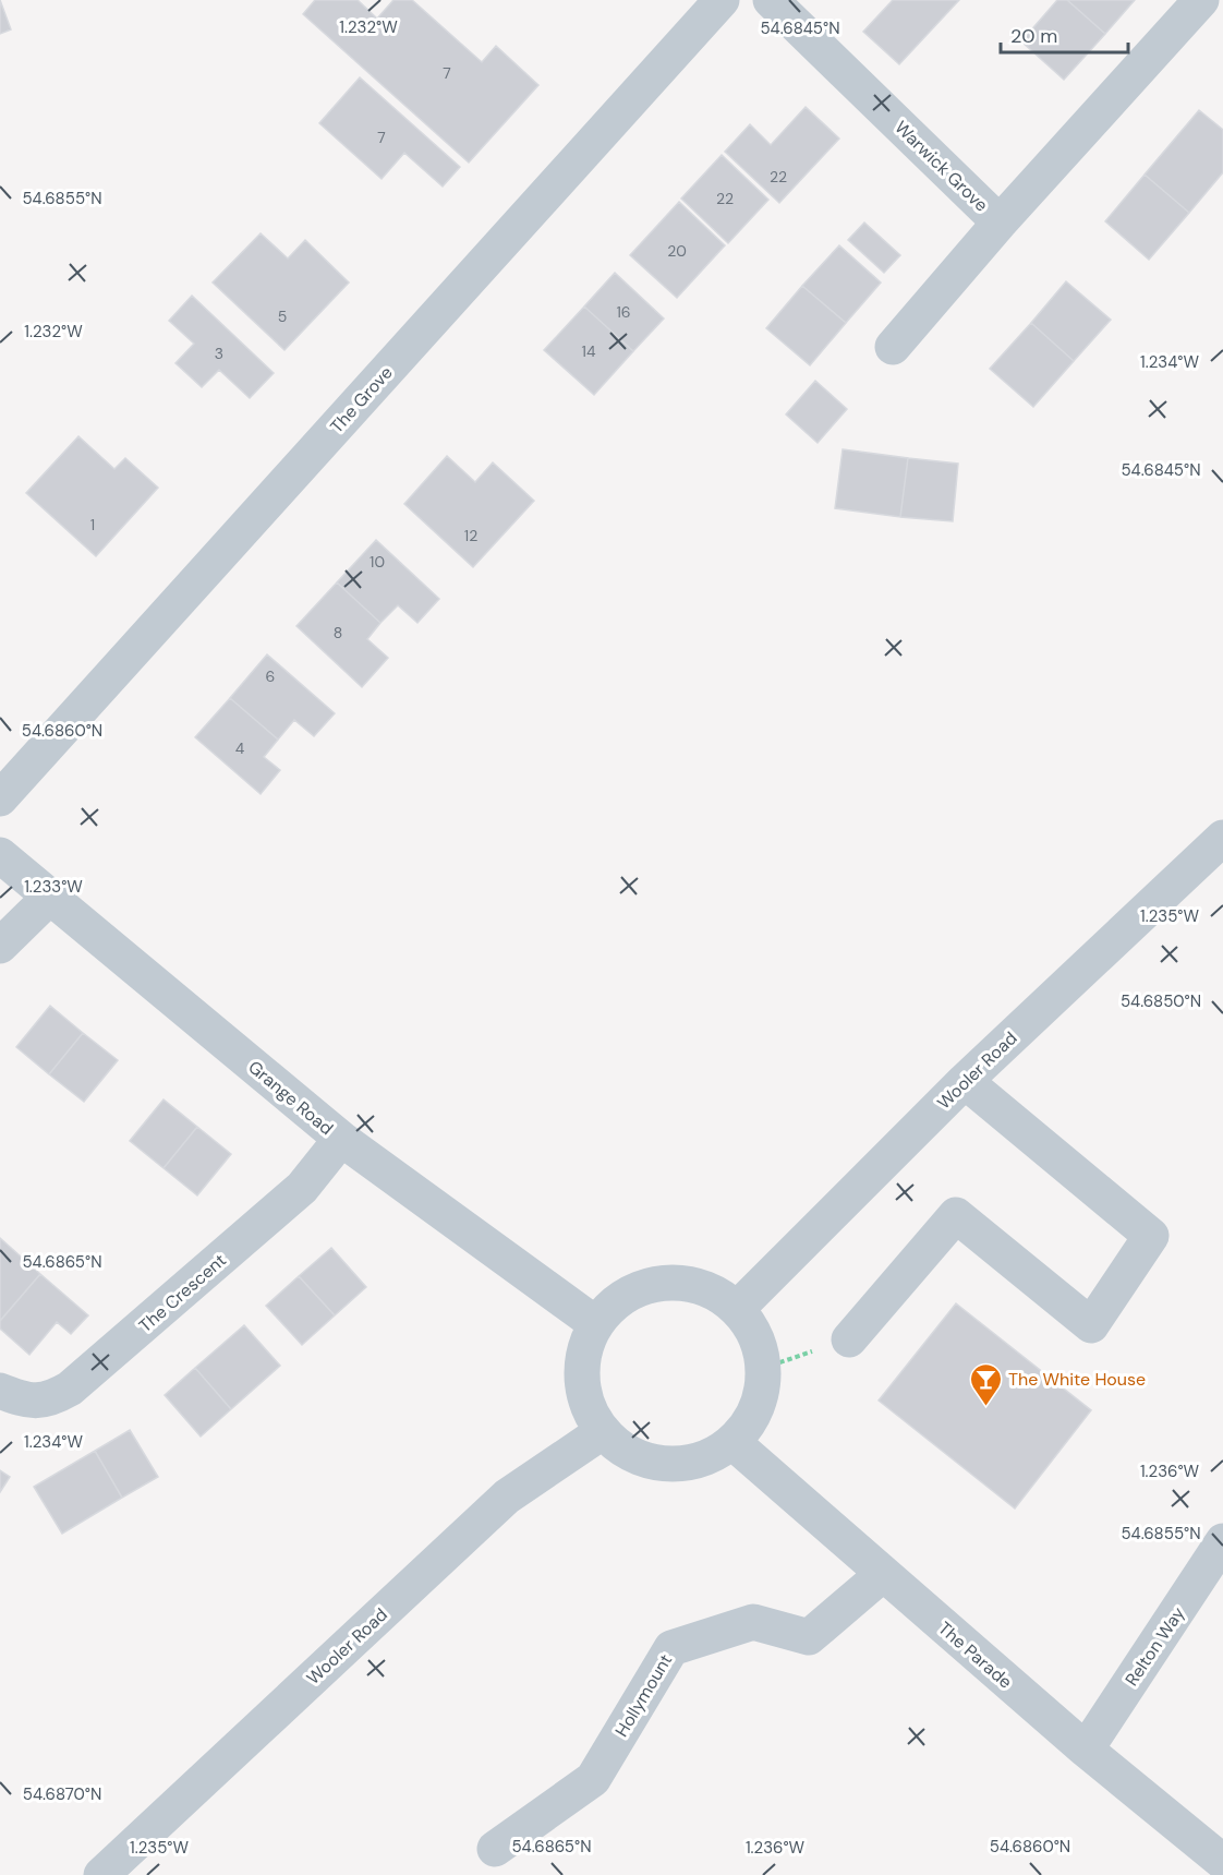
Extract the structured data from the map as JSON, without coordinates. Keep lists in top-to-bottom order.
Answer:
{
  "streets": {
    "street": [
      "Warwick Grove",
      "The Grove",
      "Wooler Road",
      "Grange Road",
      "The Crescent",
      "Relton Way",
      "The Parade",
      "Hollymount"
    ]
  },
  "crossings": [
    ["Wooler Road", "Grange Road"],
    ["Wooler Road", "The Parade"],
    ["Grange Road", "The Crescent"],
    ["Grange Road", "The Parade"],
    ["Relton Way", "The Parade"],
    ["The Parade", "Hollymount"]
  ],
  "places": {
    "bar": ["The White House"]
  },
  "house_numbers": [
    "7",
    "7",
    "22",
    "22",
    "20",
    "16",
    "5",
    "14",
    "3",
    "1",
    "12",
    "10",
    "8",
    "6",
    "4"
  ],
  "scale_bar": "20 m",
  "coordinates": [
    "1.232°W",
    "54.6845°N",
    "54.6855°N",
    "1.234°W",
    "54.6860°N",
    "1.233°W",
    "1.235°W",
    "54.6850°N",
    "54.6865°N",
    "1.236°W",
    "54.6870°N"
  ]
}
